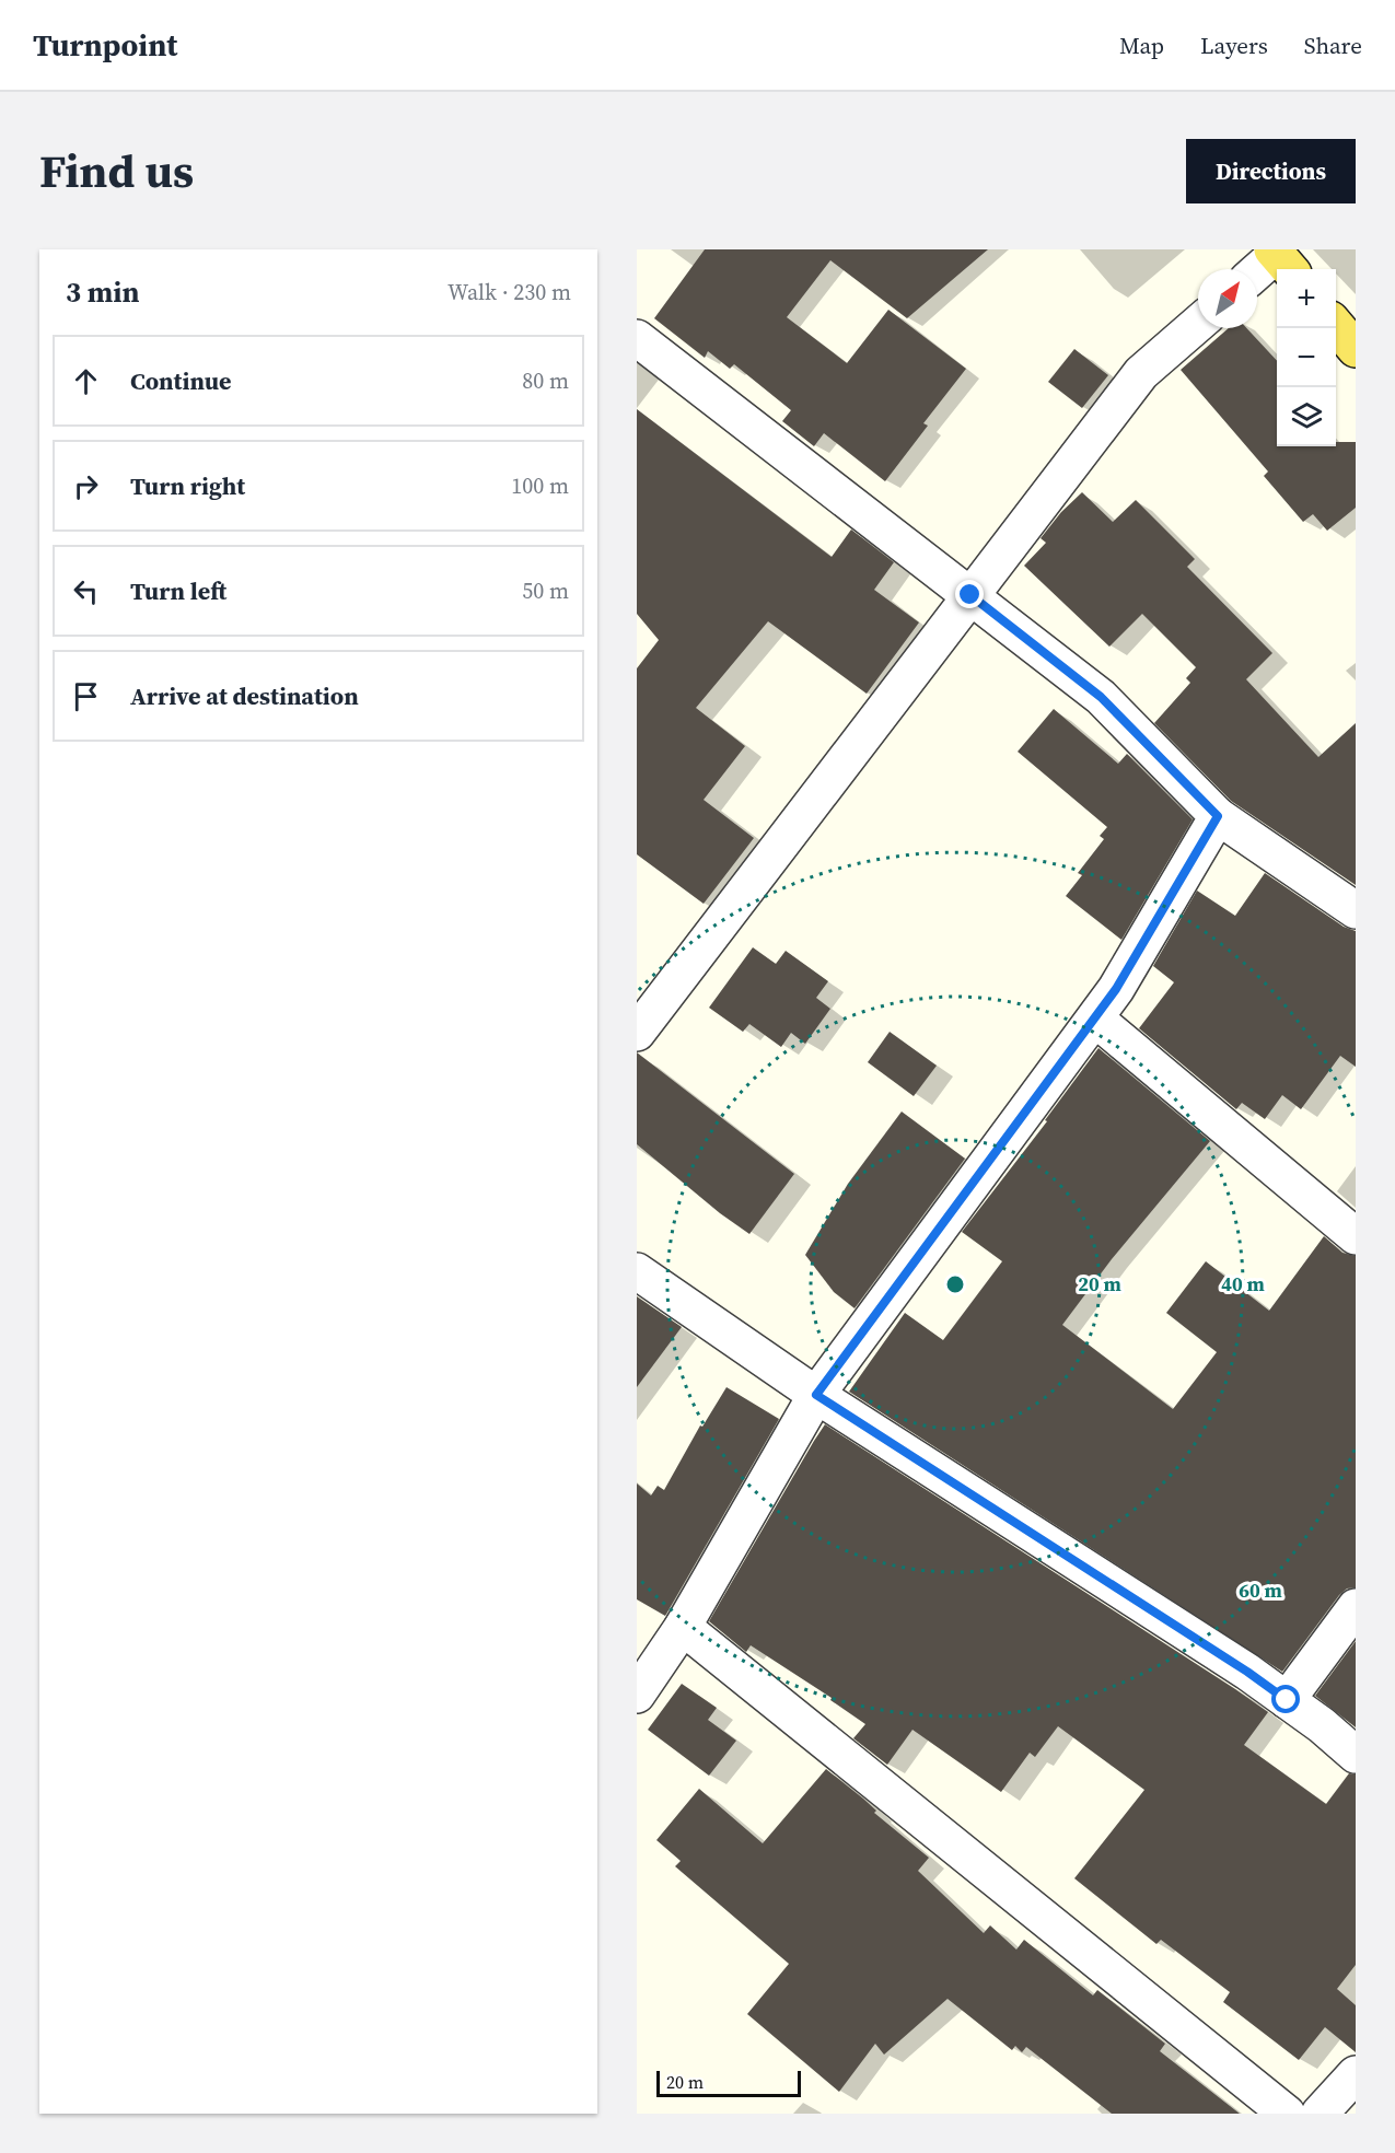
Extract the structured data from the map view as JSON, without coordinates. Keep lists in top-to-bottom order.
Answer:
{
  "scale_bar": "20 m",
  "north": "top right",
  "page": {
    "header": "Turnpoint",
    "nav": ["Map", "Layers", "Share"],
    "title": "Find us",
    "buttons": "Directions",
    "heading": ["3 min", "Walk · 230 m"],
    "map_buttons": ["+", "−"],
    "list": [
      ["Continue", "80 m"],
      ["Turn right", "100 m"],
      ["Turn left", "50 m"],
      "Arrive at destination"
    ],
    "scale": "20 m"
  },
  "rings": ["20 m", "40 m", "60 m"]
}
